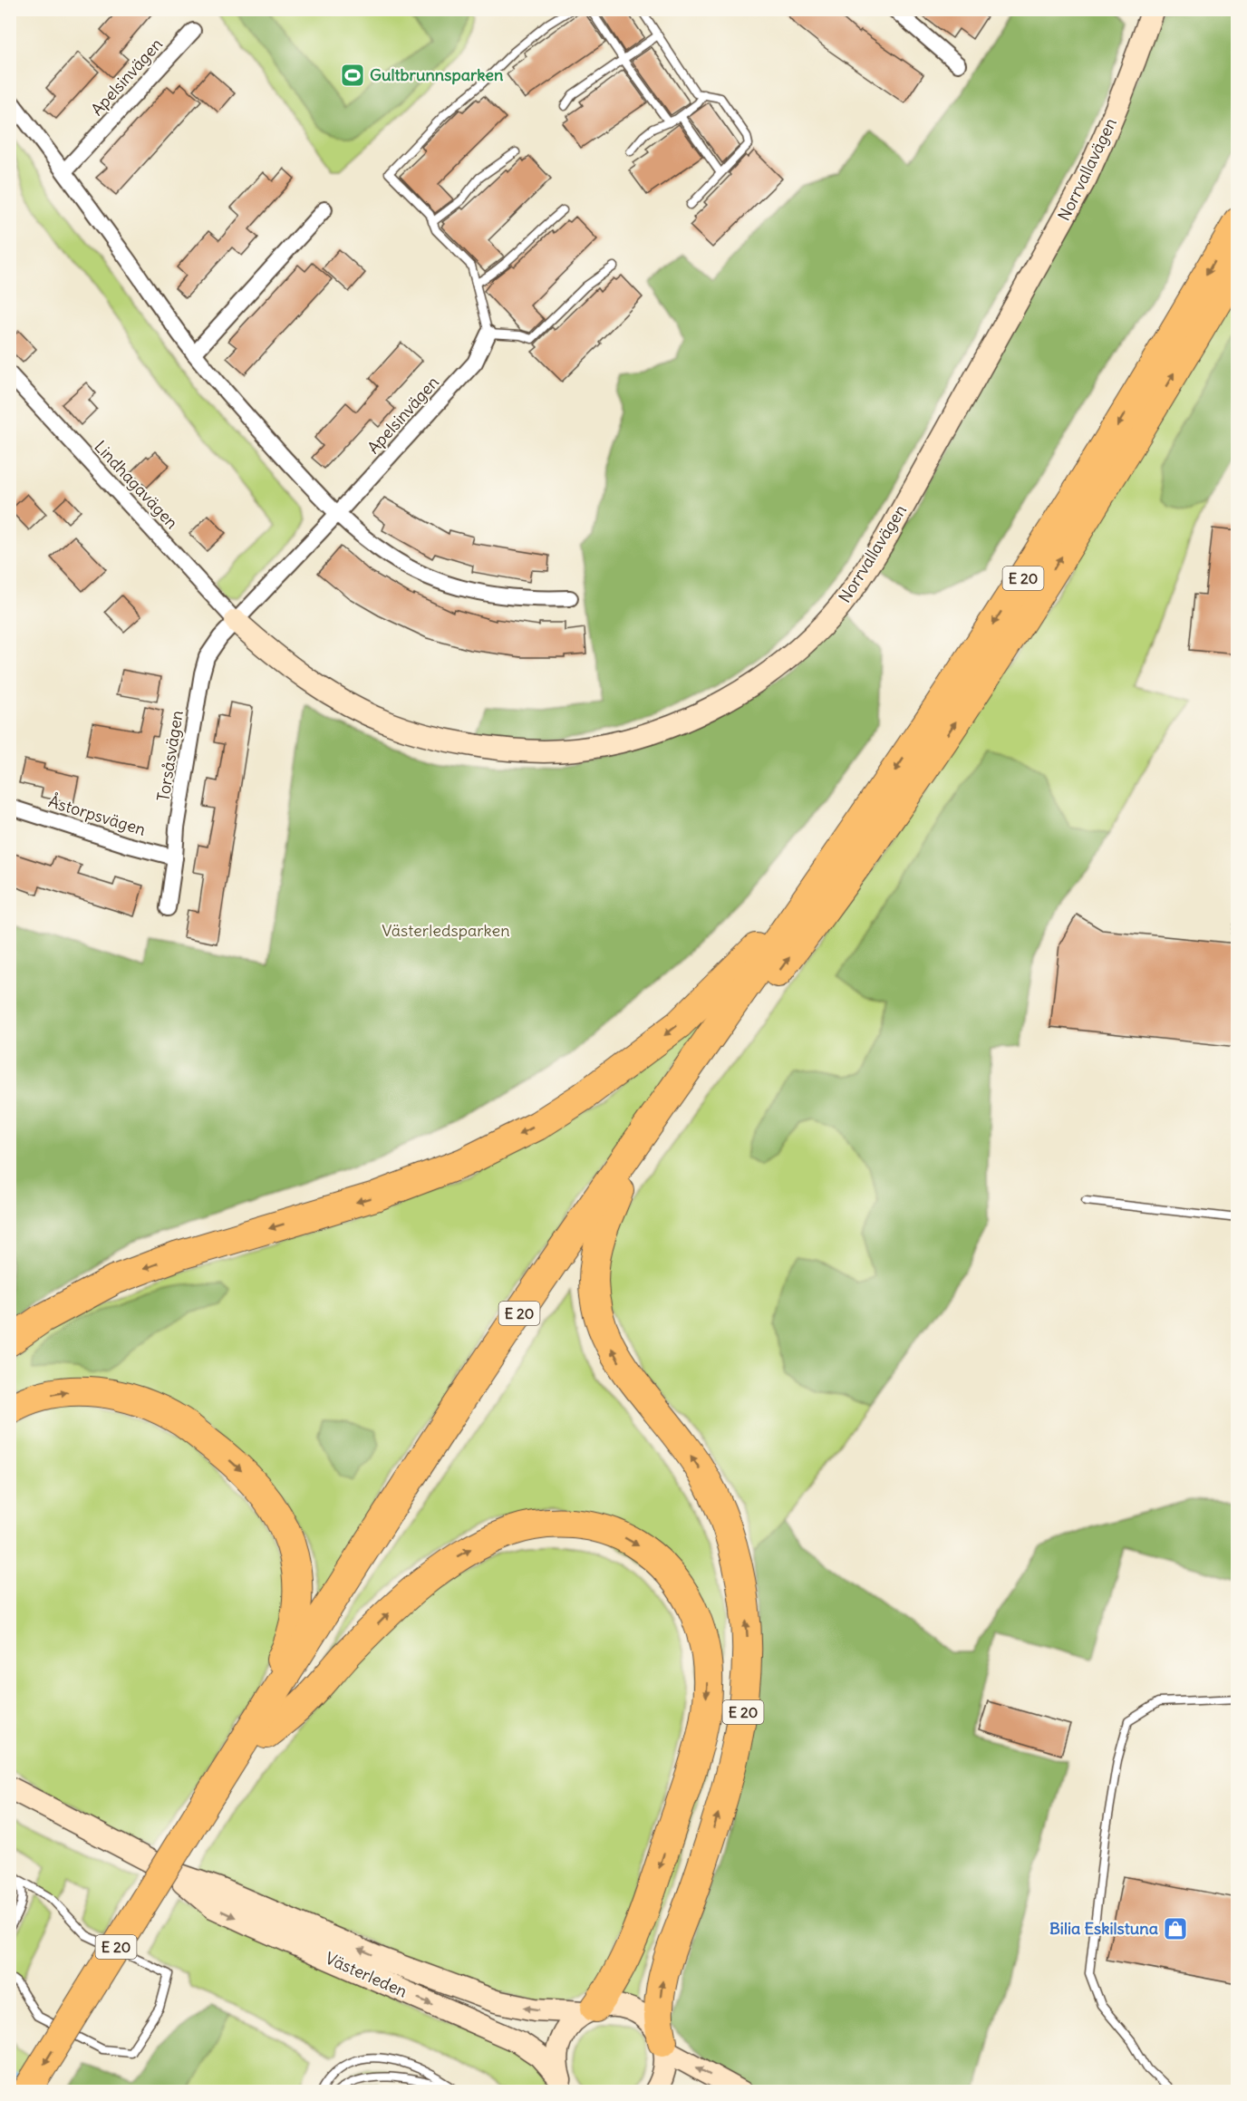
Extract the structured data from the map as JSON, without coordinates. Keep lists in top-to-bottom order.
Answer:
{
  "streets": {
    "highway": ["E 20"],
    "main road": ["Norrvallavägen", "Västerleden"],
    "street": [
      "Apelsinvägen",
      "Lindhagavägen",
      "Torsåsvägen",
      "Åstorpsvägen"
    ]
  },
  "crossings": [
    ["Apelsinvägen", "Norrvallavägen"],
    ["Apelsinvägen", "Lindhagavägen"],
    ["Apelsinvägen", "Torsåsvägen"],
    ["Norrvallavägen", "Lindhagavägen"],
    ["Norrvallavägen", "Torsåsvägen"],
    ["Lindhagavägen", "Torsåsvägen"],
    ["E 20", "Västerleden"],
    ["Torsåsvägen", "Åstorpsvägen"]
  ],
  "parks": ["Västerledsparken"],
  "places": {
    "sports": ["Gultbrunnsparken"],
    "shop": ["Bilia Eskilstuna"]
  }
}
